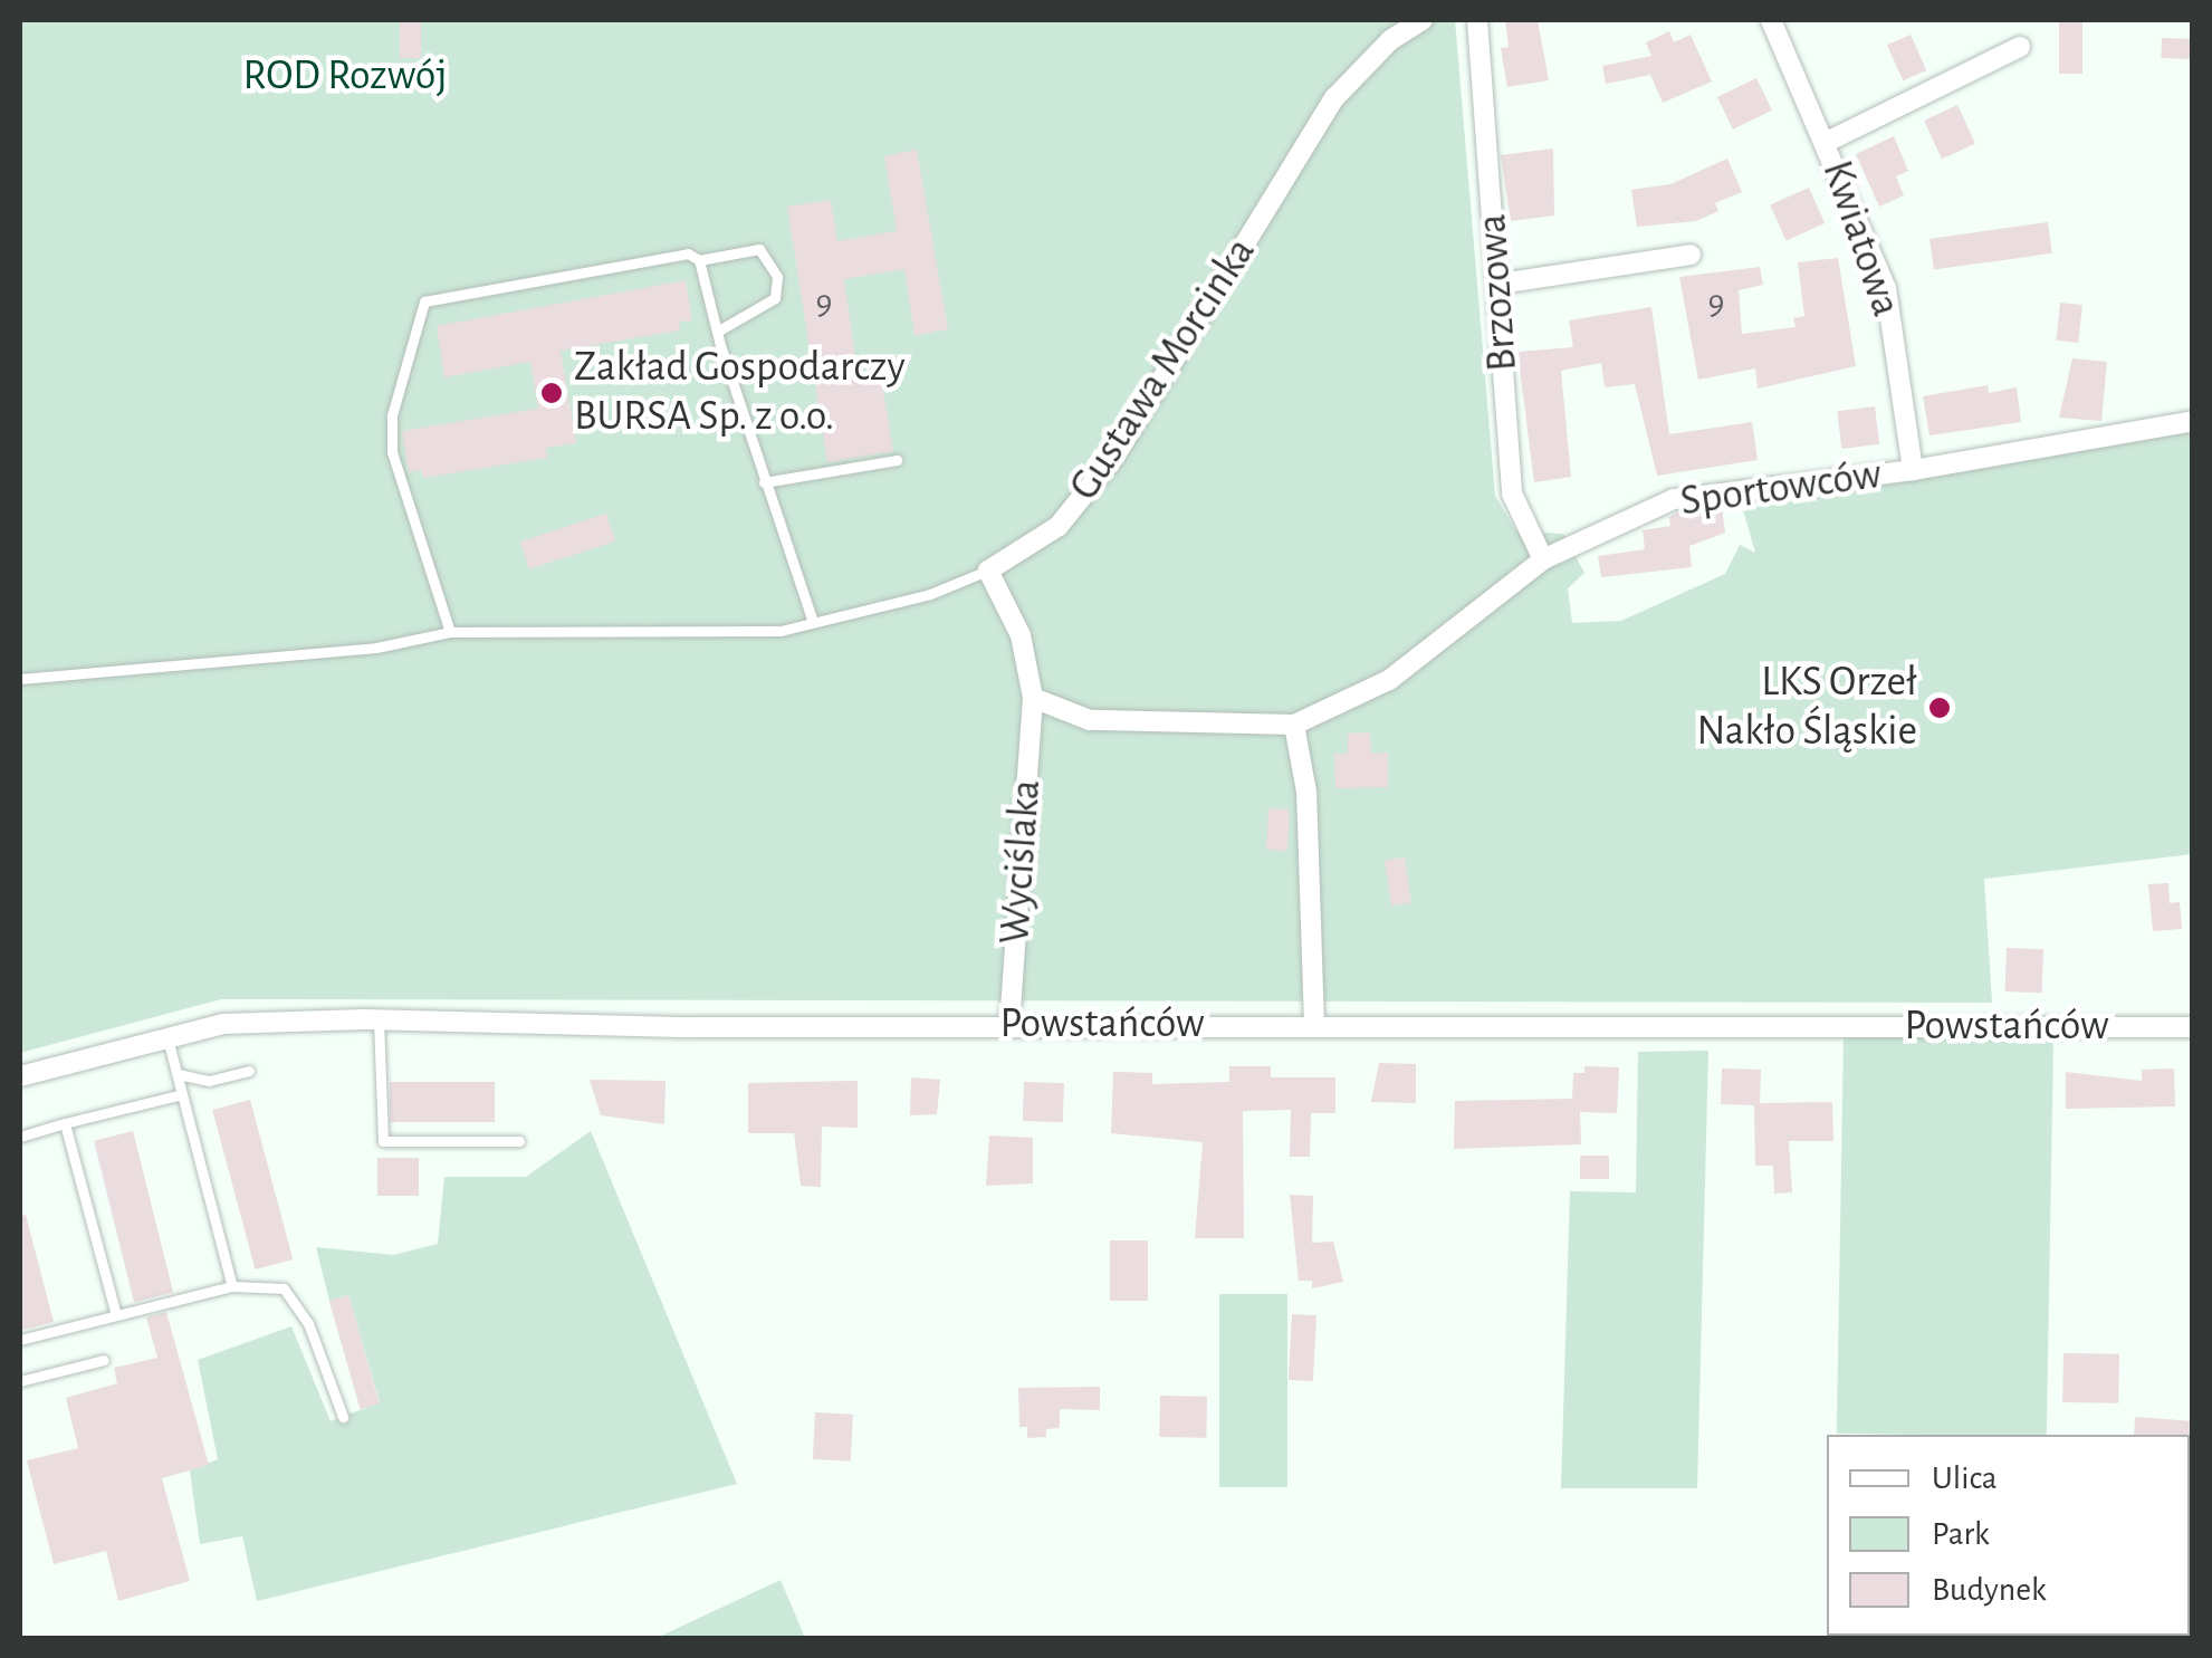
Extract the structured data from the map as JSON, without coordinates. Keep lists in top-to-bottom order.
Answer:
{
  "streets": {
    "street": [
      "Kwiatowa",
      "Brzozowa",
      "Gustawa Morcinka",
      "Sportowców",
      "Wyciślaka",
      "Powstańców"
    ]
  },
  "crossings": [
    ["Kwiatowa", "Sportowców"],
    ["Brzozowa", "Sportowców"],
    ["Wyciślaka", "Powstańców"]
  ],
  "parks": ["ROD Rozwój"],
  "places": ["Zakład Gospodarczy BURSA Sp. z o.o.", "LKS Orzeł Nakło Śląskie"],
  "house_numbers": ["9", "9"],
  "legend": ["Ulica", "Park", "Budynek"]
}
